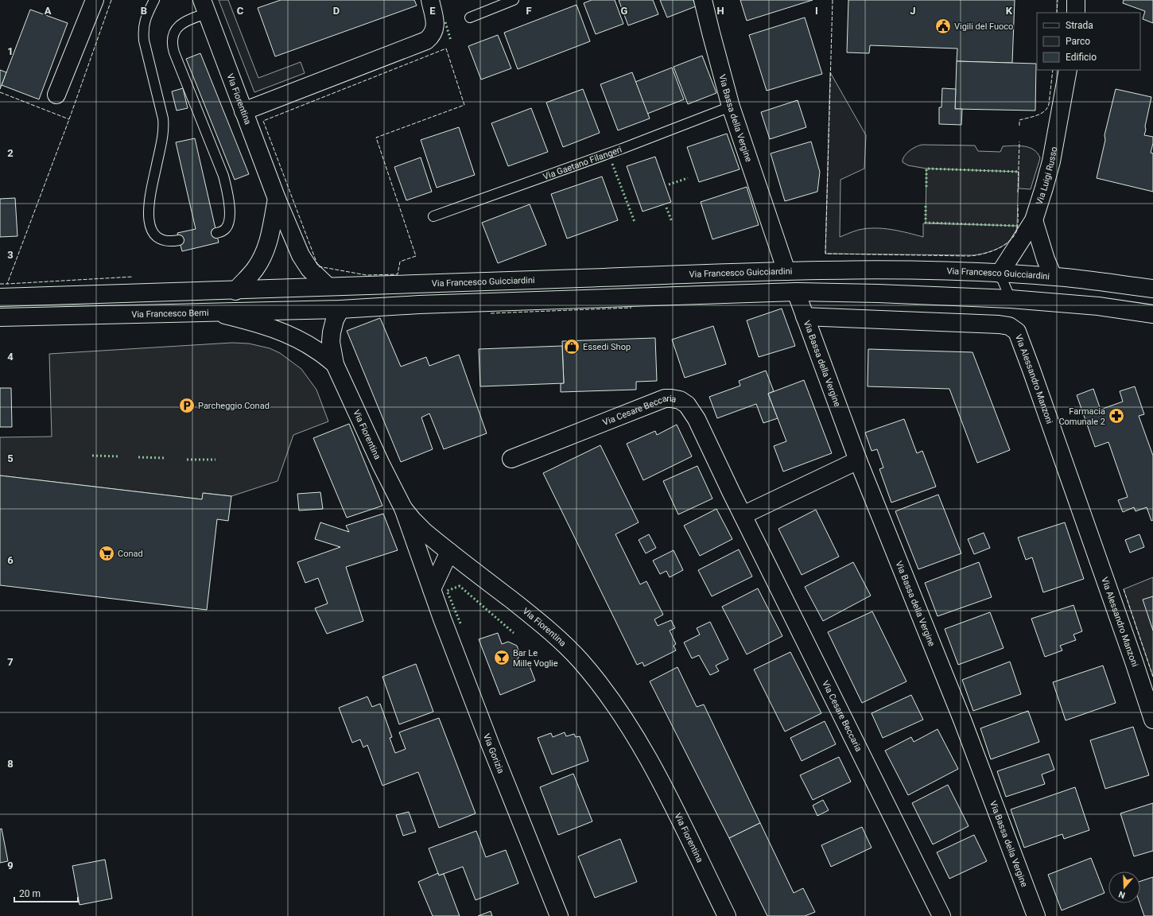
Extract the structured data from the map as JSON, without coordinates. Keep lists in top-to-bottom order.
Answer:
{
  "streets": {
    "street": [
      "Via Fiorentina",
      "Via Bassa della Vergine",
      "Via Luigi Russo",
      "Via Francesco Guicciardini",
      "Via Francesco Berni",
      "Via Alessandro Manzoni",
      "Via Cesare Beccaria",
      "Via Gorizia"
    ],
    "lane": ["Via Gaetano Filangeri"]
  },
  "crossings": [
    ["Via Fiorentina", "Via Francesco Guicciardini"],
    ["Via Fiorentina", "Via Francesco Berni"],
    ["Via Fiorentina", "Via Gorizia"],
    ["Via Bassa della Vergine", "Via Gaetano Filangeri"],
    ["Via Bassa della Vergine", "Via Francesco Guicciardini"],
    ["Via Bassa della Vergine", "Via Alessandro Manzoni"],
    ["Via Luigi Russo", "Via Francesco Guicciardini"]
  ],
  "places": {
    "public building": ["Vigili del Fuoco"],
    "shop": ["Essedi Shop"],
    "parking": ["Parcheggio Conad"],
    "pharmacy": ["Farmacia Comunale 2"],
    "supermarket": ["Conad"],
    "bar": ["Bar Le Mille Voglie"]
  },
  "legend": ["Strada", "Parco", "Edificio"],
  "scale_bar": "20 m",
  "north": "bottom",
  "grid": {
    "columns": [
      "A",
      "B",
      "C",
      "D",
      "E",
      "F",
      "G",
      "H",
      "I",
      "J",
      "K"
    ],
    "rows": [
      "1",
      "2",
      "3",
      "4",
      "5",
      "6",
      "7",
      "8",
      "9"
    ]
  }
}
